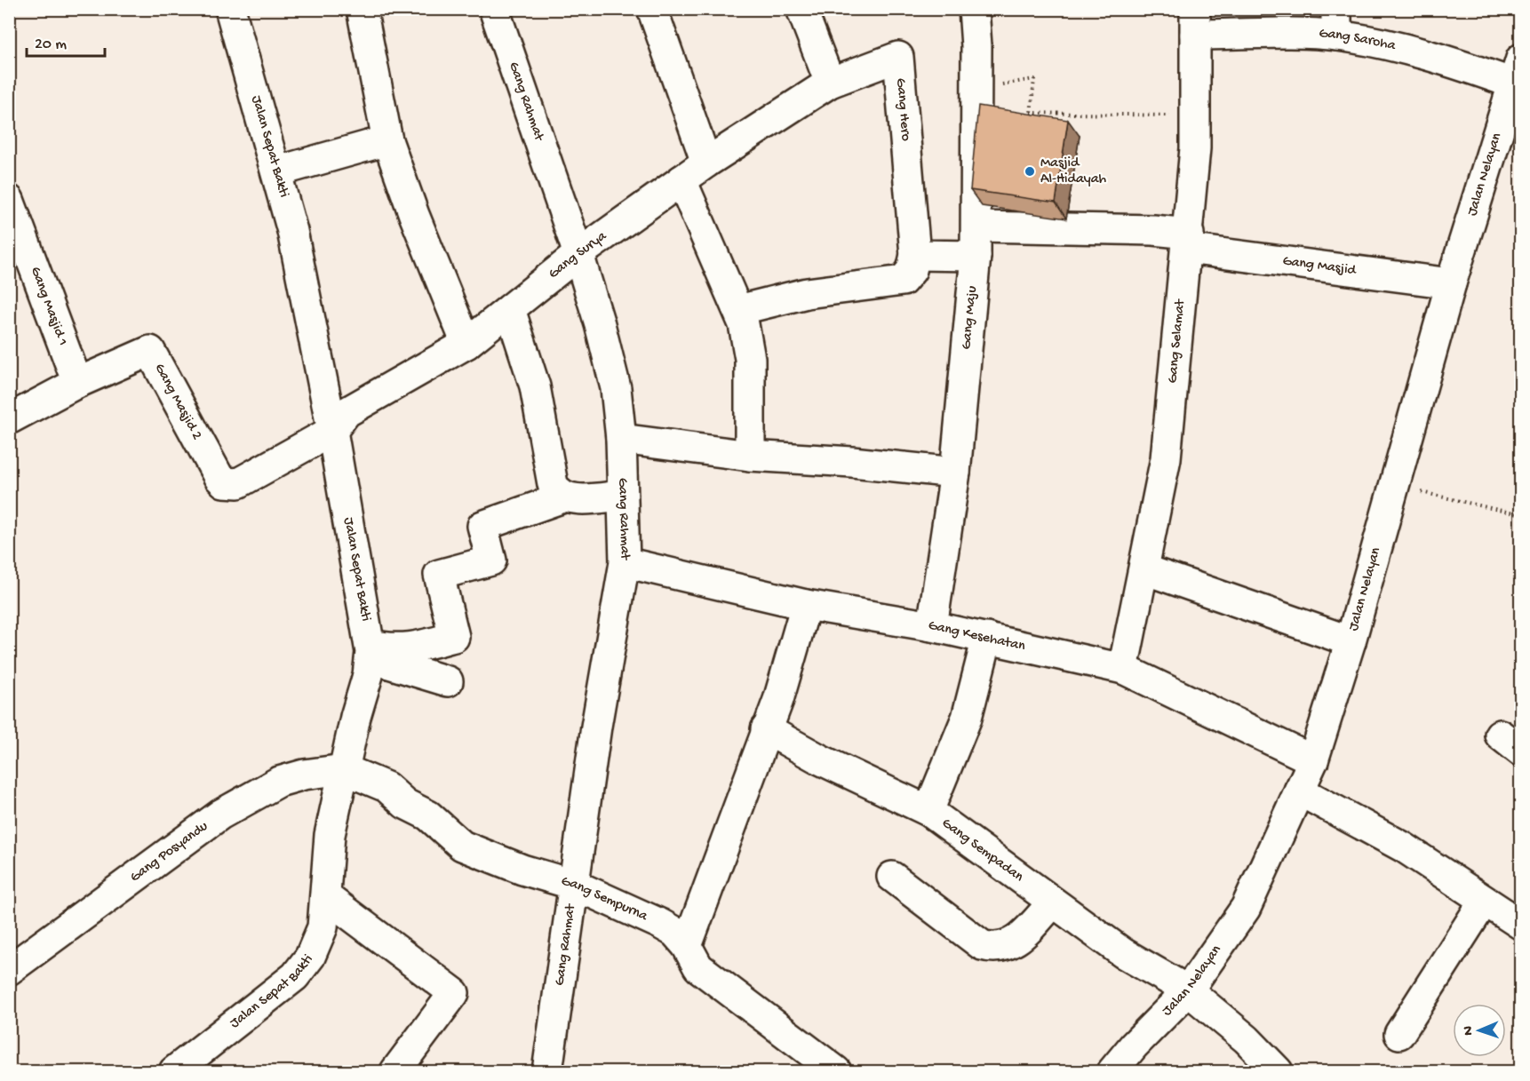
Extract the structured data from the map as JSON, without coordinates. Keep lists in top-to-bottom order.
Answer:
{
  "streets": {
    "street": [
      "Gang Saroha",
      "Gang Rahmat",
      "Gang Hero",
      "Jalan Sepat Bakti",
      "Jalan Nelayan",
      "Gang Surya",
      "Gang Masjid",
      "Gang Masjid 1",
      "Gang Maju",
      "Gang Selamat",
      "Gang Masjid 2",
      "Gang Kesehatan",
      "Gang Sempadan",
      "Gang Posyandu",
      "Gang Sempurna"
    ]
  },
  "crossings": [
    ["Gang Saroha", "Jalan Nelayan"],
    ["Gang Saroha", "Gang Selamat"],
    ["Gang Rahmat", "Gang Surya"],
    ["Gang Rahmat", "Gang Kesehatan"],
    ["Gang Rahmat", "Gang Sempurna"],
    ["Gang Hero", "Gang Surya"],
    ["Jalan Sepat Bakti", "Gang Surya"],
    ["Jalan Sepat Bakti", "Gang Masjid 2"],
    ["Jalan Sepat Bakti", "Gang Posyandu"],
    ["Jalan Sepat Bakti", "Gang Sempurna"],
    ["Jalan Nelayan", "Gang Masjid"],
    ["Jalan Nelayan", "Gang Kesehatan"],
    ["Jalan Nelayan", "Gang Sempadan"],
    ["Gang Surya", "Gang Masjid 2"],
    ["Gang Masjid", "Gang Maju"],
    ["Gang Masjid", "Gang Selamat"],
    ["Gang Masjid 1", "Gang Masjid 2"],
    ["Gang Maju", "Gang Kesehatan"],
    ["Gang Selamat", "Gang Kesehatan"],
    ["Gang Posyandu", "Gang Sempurna"]
  ],
  "places": ["Masjid Al-Hidayah"],
  "scale_bar": "20 m",
  "north": "left"
}
